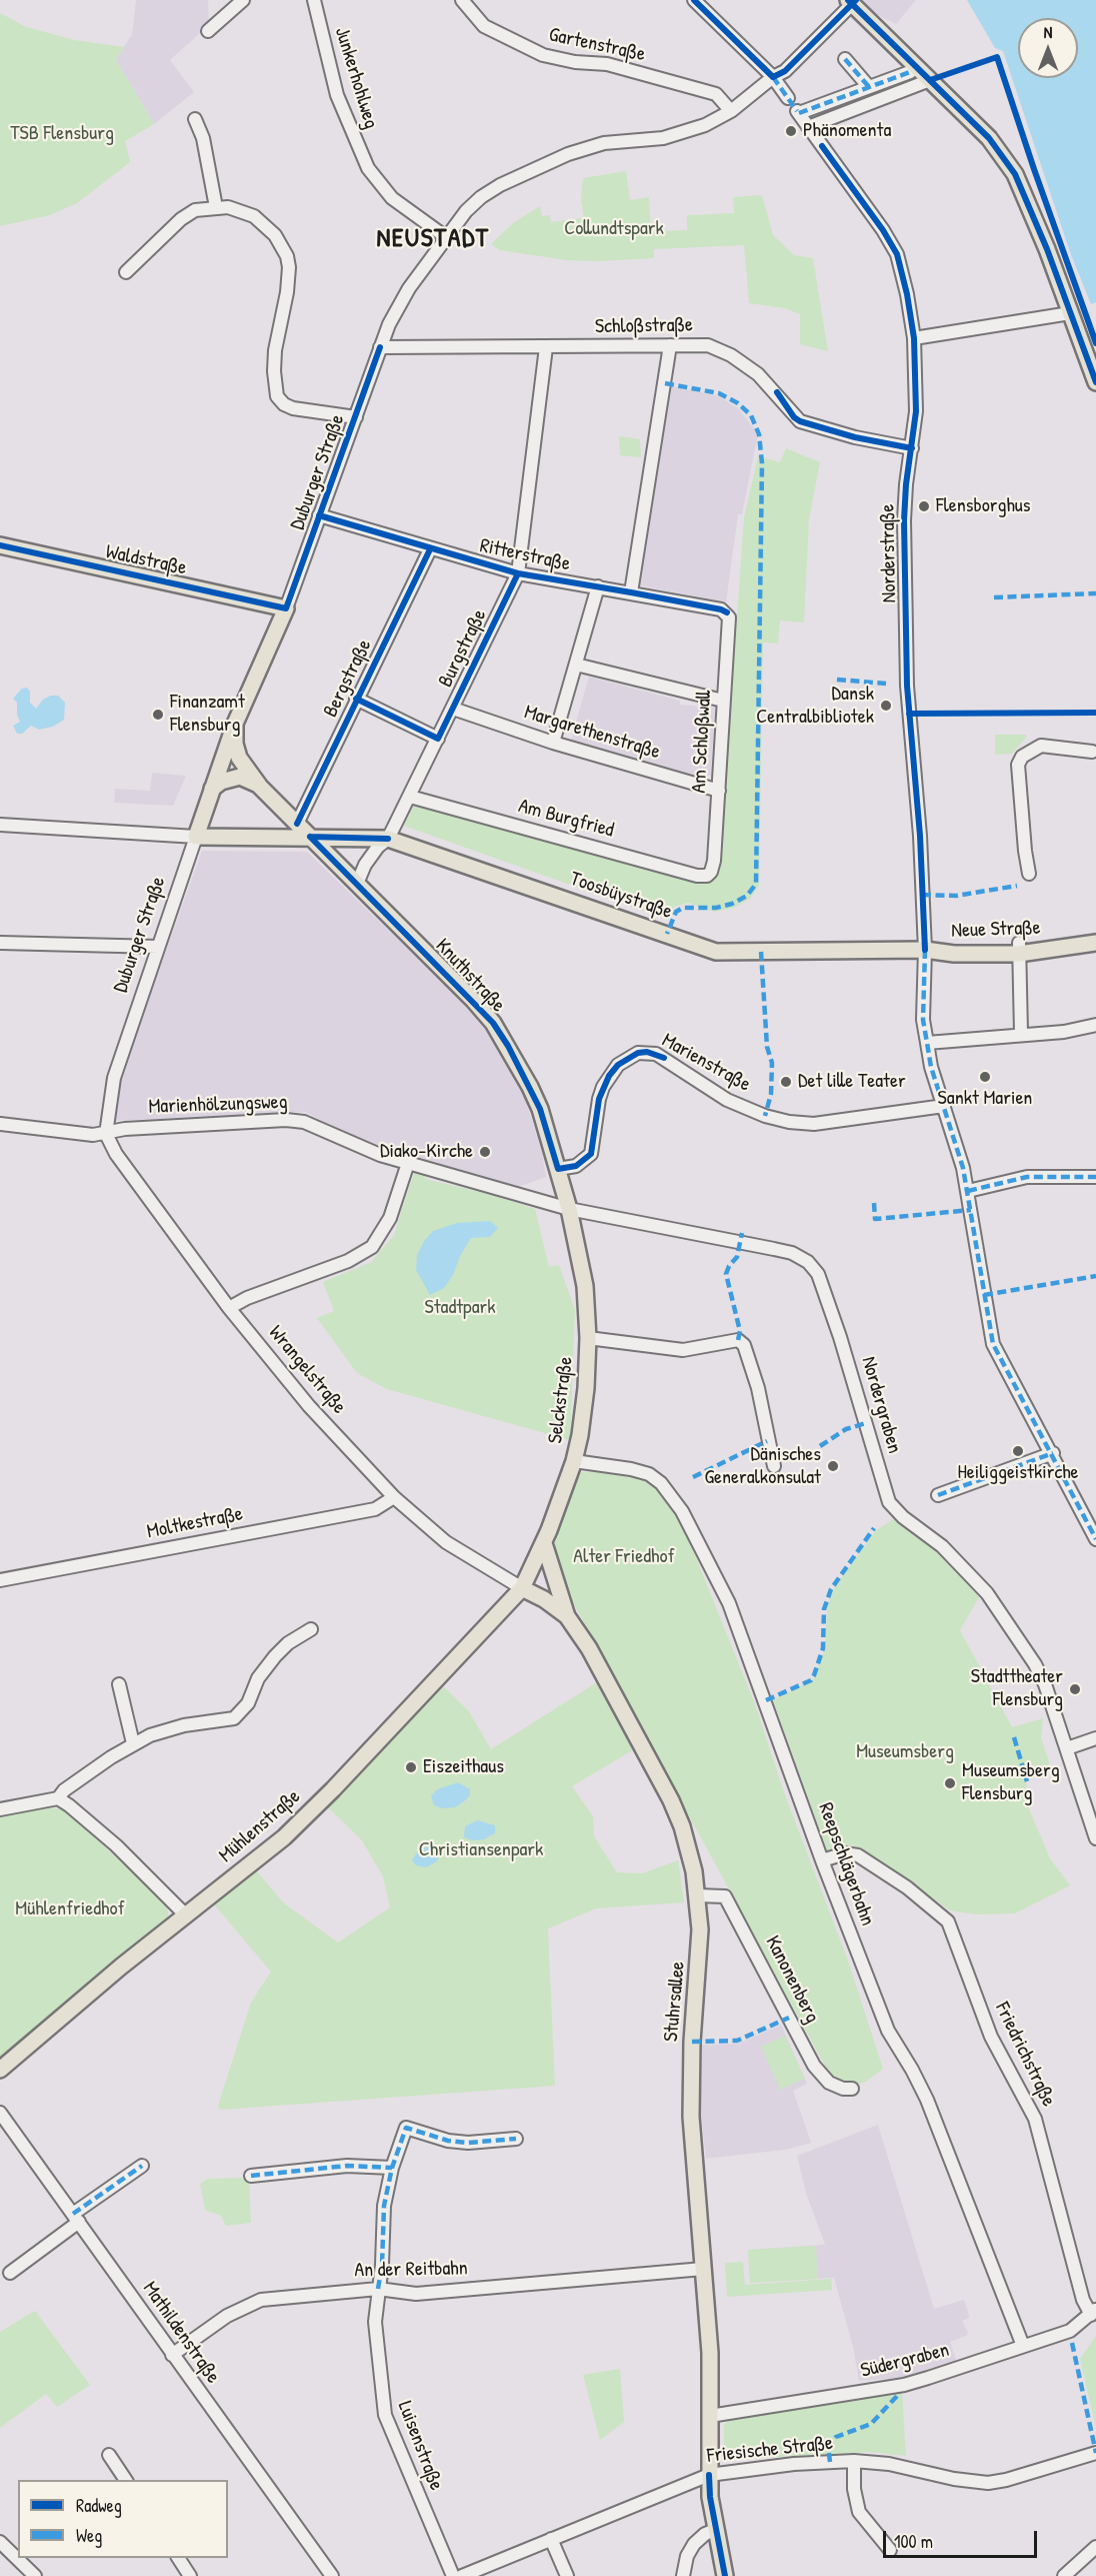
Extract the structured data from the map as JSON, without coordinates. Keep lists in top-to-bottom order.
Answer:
{
  "streets": {
    "main road": [
      "Duburger Straße",
      "Waldstraße",
      "Toosbüystraße",
      "Neue Straße",
      "Knuthstraße",
      "Selckstraße",
      "Mühlenstraße",
      "Stuhrsallee"
    ],
    "street": [
      "Gartenstraße",
      "Junkerhohlweg",
      "Schloßstraße",
      "Norderstraße",
      "Ritterstraße",
      "Burgstraße",
      "Bergstraße",
      "Margarethenstraße",
      "Am Schloßwall",
      "Am Burgfried",
      "Marienstraße",
      "Marienhölzungsweg",
      "Wrangelstraße",
      "Nordergraben",
      "Moltkestraße",
      "Reepschlägerbahn",
      "Kanonenberg",
      "Friedrichstraße",
      "An der Reitbahn",
      "Mathildenstraße",
      "Südergraben",
      "Luisenstraße",
      "Friesische Straße"
    ]
  },
  "crossings": [
    ["Gartenstraße", "Duburger Straße"],
    ["Junkerhohlweg", "Duburger Straße"],
    ["Schloßstraße", "Duburger Straße"],
    ["Schloßstraße", "Norderstraße"],
    ["Schloßstraße", "Burgstraße"],
    ["Duburger Straße", "Ritterstraße"],
    ["Duburger Straße", "Waldstraße"],
    ["Duburger Straße", "Toosbüystraße"],
    ["Duburger Straße", "Knuthstraße"],
    ["Duburger Straße", "Marienhölzungsweg"],
    ["Duburger Straße", "Wrangelstraße"],
    ["Norderstraße", "Toosbüystraße"],
    ["Norderstraße", "Neue Straße"],
    ["Norderstraße", "Marienstraße"],
    ["Ritterstraße", "Burgstraße"],
    ["Ritterstraße", "Bergstraße"],
    ["Ritterstraße", "Am Schloßwall"],
    ["Burgstraße", "Margarethenstraße"],
    ["Burgstraße", "Am Burgfried"],
    ["Burgstraße", "Toosbüystraße"],
    ["Burgstraße", "Knuthstraße"],
    ["Bergstraße", "Knuthstraße"],
    ["Margarethenstraße", "Am Schloßwall"],
    ["Am Schloßwall", "Am Burgfried"],
    ["Toosbüystraße", "Neue Straße"],
    ["Toosbüystraße", "Knuthstraße"],
    ["Knuthstraße", "Marienstraße"],
    ["Knuthstraße", "Marienhölzungsweg"],
    ["Knuthstraße", "Selckstraße"],
    ["Knuthstraße", "Nordergraben"],
    ["Marienhölzungsweg", "Wrangelstraße"],
    ["Marienhölzungsweg", "Selckstraße"],
    ["Marienhölzungsweg", "Nordergraben"],
    ["Wrangelstraße", "Selckstraße"],
    ["Wrangelstraße", "Moltkestraße"],
    ["Wrangelstraße", "Mühlenstraße"],
    ["Wrangelstraße", "Stuhrsallee"],
    ["Selckstraße", "Nordergraben"],
    ["Selckstraße", "Mühlenstraße"],
    ["Selckstraße", "Reepschlägerbahn"],
    ["Selckstraße", "Stuhrsallee"],
    ["Mühlenstraße", "Stuhrsallee"],
    ["Reepschlägerbahn", "Friedrichstraße"],
    ["Reepschlägerbahn", "Südergraben"],
    ["Kanonenberg", "Stuhrsallee"],
    ["Stuhrsallee", "An der Reitbahn"],
    ["Stuhrsallee", "Südergraben"],
    ["Stuhrsallee", "Friesische Straße"],
    ["Friedrichstraße", "Südergraben"],
    ["An der Reitbahn", "Mathildenstraße"],
    ["An der Reitbahn", "Luisenstraße"]
  ],
  "districts": ["NEUSTADT"],
  "parks": [
    "TSB Flensburg",
    "Collundtspark",
    "Stadtpark",
    "Alter Friedhof",
    "Museumsberg",
    "Christiansenpark",
    "Mühlenfriedhof"
  ],
  "places": [
    "Phänomenta",
    "Flensborghus",
    "Dansk Centralbibliotek",
    "Finanzamt Flensburg",
    "Sankt Marien",
    "Det lille Teater",
    "Diako-Kirche",
    "Heiliggeistkirche",
    "Dänisches Generalkonsulat",
    "Stadttheater Flensburg",
    "Eiszeithaus",
    "Museumsberg Flensburg"
  ],
  "legend": ["Radweg", "Weg"],
  "scale_bar": "100 m",
  "north": "top"
}
